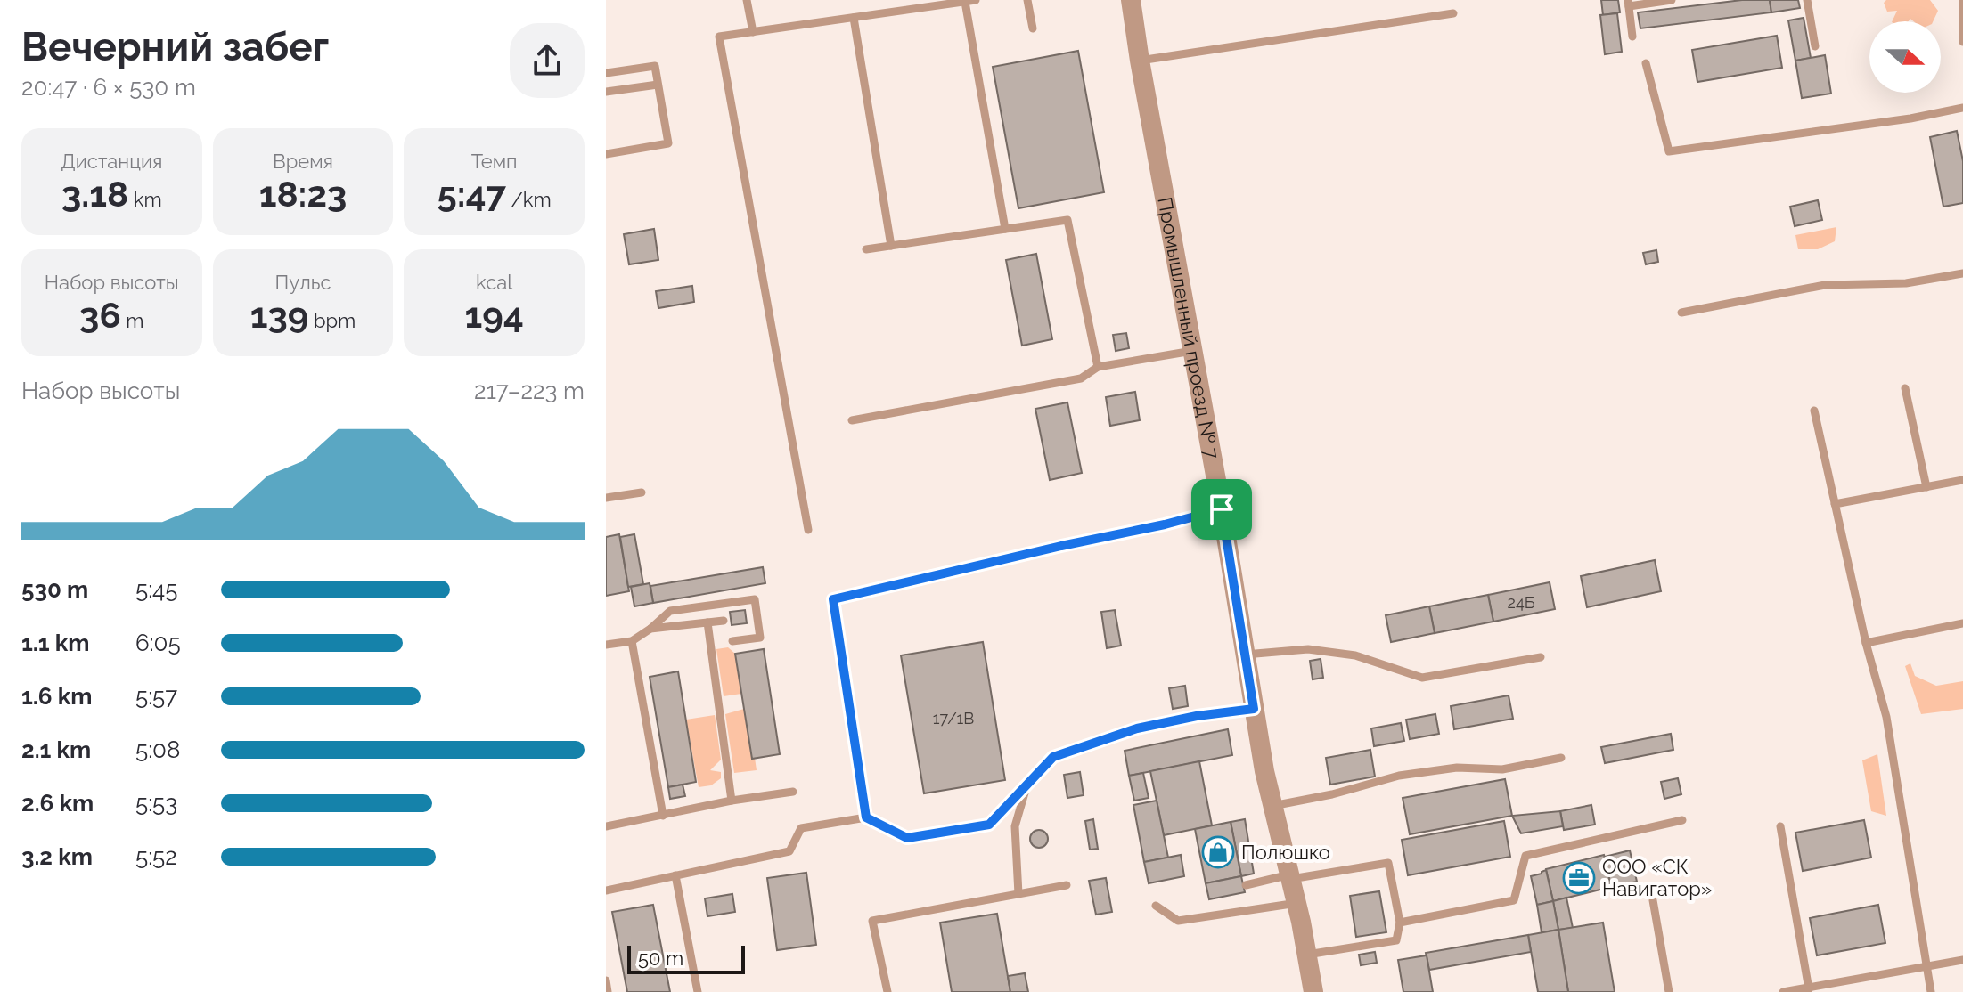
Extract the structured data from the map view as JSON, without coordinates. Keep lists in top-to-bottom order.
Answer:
{
  "streets": {
    "street": ["Промышленный проезд № 7"]
  },
  "places": {
    "shop": ["Полюшко"],
    "office": ["ООО «СК Навигатор»"]
  },
  "house_numbers": ["24Б", "17/1В"],
  "scale_bar": "50 m",
  "north": "right",
  "page": {
    "heading": ["Вечерний забег", "20:47 · 6 × 530 m"],
    "stats": [
      ["Дистанция", "3.18 km"],
      ["Время", "18:23"],
      ["Темп", "5:47 /km"],
      ["Набор высоты", "36 m"],
      ["Пульс", "139 bpm"],
      ["kcal", "194"]
    ],
    "chart": ["Набор высоты", "217–223 m"],
    "list": [
      {
        "name": "530 m",
        "note": "5:45"
      },
      {
        "name": "1.1 km",
        "note": "6:05"
      },
      {
        "name": "1.6 km",
        "note": "5:57"
      },
      {
        "name": "2.1 km",
        "note": "5:08"
      },
      {
        "name": "2.6 km",
        "note": "5:53"
      },
      {
        "name": "3.2 km",
        "note": "5:52"
      }
    ],
    "scale": "50 m"
  }
}
